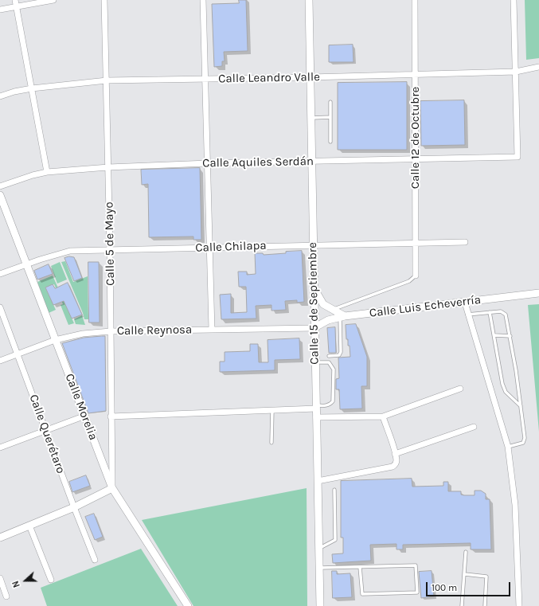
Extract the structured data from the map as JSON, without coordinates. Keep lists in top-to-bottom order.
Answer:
{
  "streets": {
    "street": [
      "Calle Leandro Valle",
      "Calle 12 de Octubre",
      "Calle Aquiles Serdán",
      "Calle 5 de Mayo",
      "Calle Chilapa",
      "Calle 15 de Septiembre",
      "Calle Luis Echeverría",
      "Calle Reynosa",
      "Calle Morelia",
      "Calle Querétaro"
    ]
  },
  "crossings": [
    ["Calle Leandro Valle", "Calle 12 de Octubre"],
    ["Calle Leandro Valle", "Calle Aquiles Serdán"],
    ["Calle Leandro Valle", "Calle 5 de Mayo"],
    ["Calle Leandro Valle", "Calle 15 de Septiembre"],
    ["Calle 12 de Octubre", "Calle Aquiles Serdán"],
    ["Calle 12 de Octubre", "Calle Chilapa"],
    ["Calle Aquiles Serdán", "Calle 5 de Mayo"],
    ["Calle Aquiles Serdán", "Calle 15 de Septiembre"],
    ["Calle 5 de Mayo", "Calle Chilapa"],
    ["Calle 5 de Mayo", "Calle Reynosa"],
    ["Calle 5 de Mayo", "Calle Morelia"],
    ["Calle Chilapa", "Calle 15 de Septiembre"],
    ["Calle Chilapa", "Calle Morelia"],
    ["Calle 15 de Septiembre", "Calle Luis Echeverría"],
    ["Calle 15 de Septiembre", "Calle Reynosa"],
    ["Calle Luis Echeverría", "Calle Reynosa"],
    ["Calle Reynosa", "Calle Morelia"],
    ["Calle Reynosa", "Calle Querétaro"]
  ],
  "scale_bar": "100 m",
  "north": "left"
}
